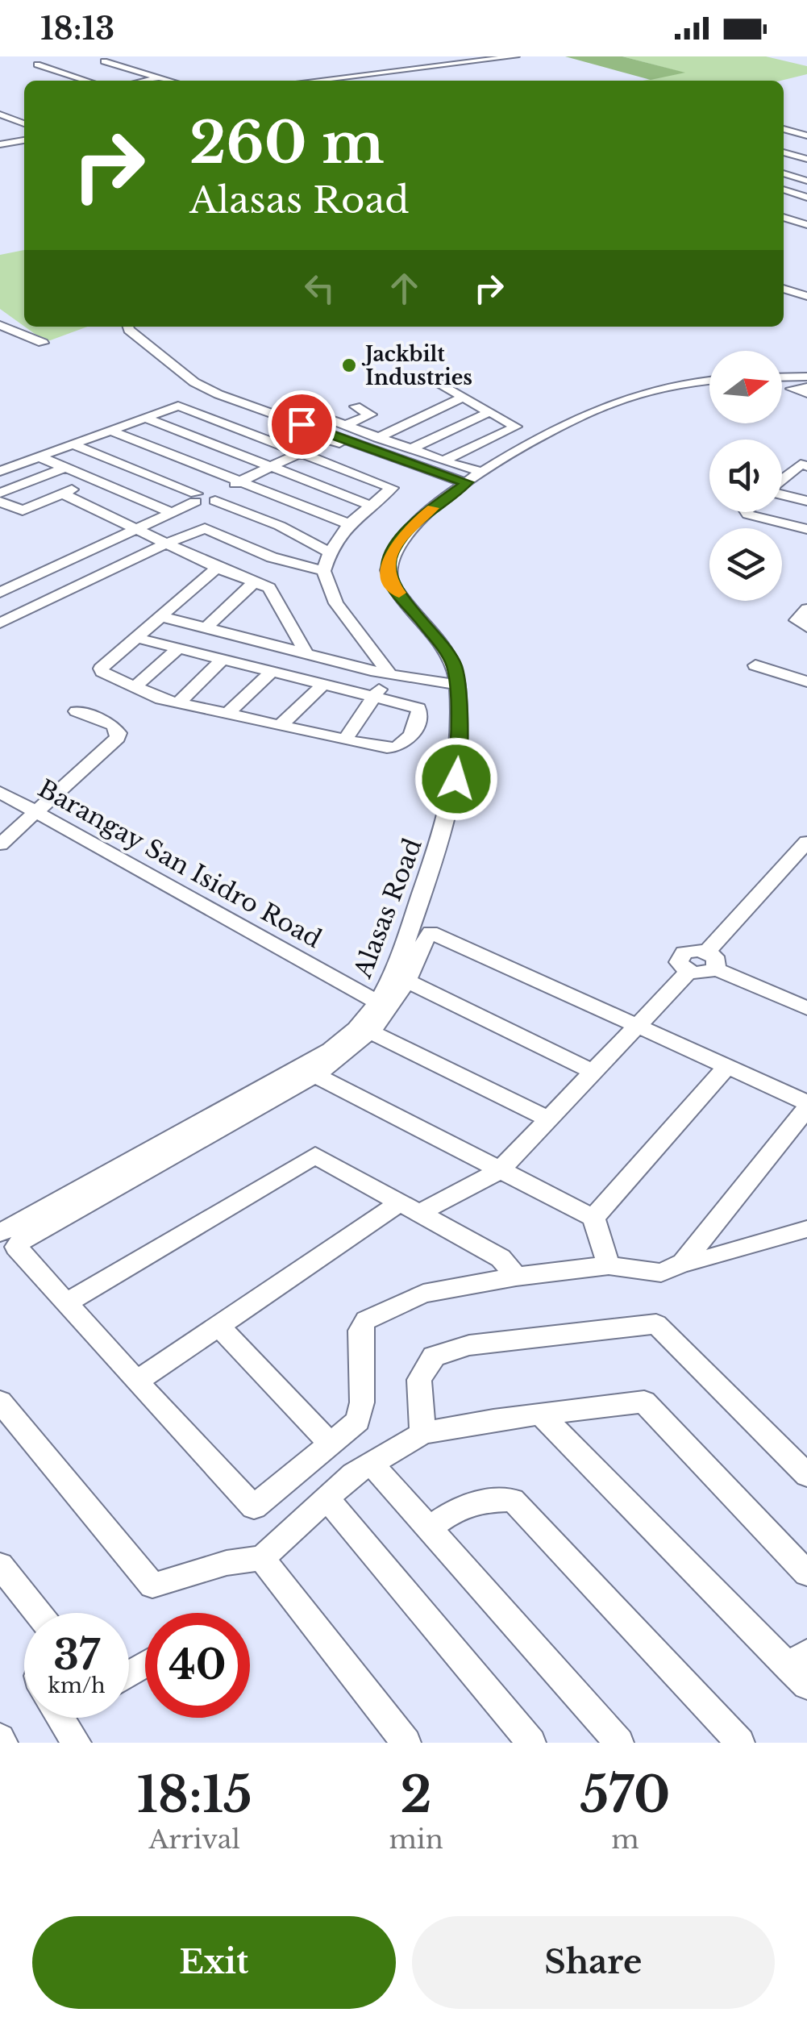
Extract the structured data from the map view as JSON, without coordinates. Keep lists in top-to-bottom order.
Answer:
{
  "streets": {
    "street": ["Barangay San Isidro Road", "Alasas Road"]
  },
  "crossings": [
    ["Barangay San Isidro Road", "Alasas Road"]
  ],
  "places": ["Jackbilt Industries"],
  "north": "right",
  "page": {
    "status": "18:13",
    "turn": ["260 m", "Alasas Road"],
    "speed": "37 km/h",
    "limit": "40",
    "eta": [
      "18:15",
      "Arrival",
      "2",
      "min",
      "570",
      "m"
    ],
    "buttons": ["Exit", "Share"]
  }
}
